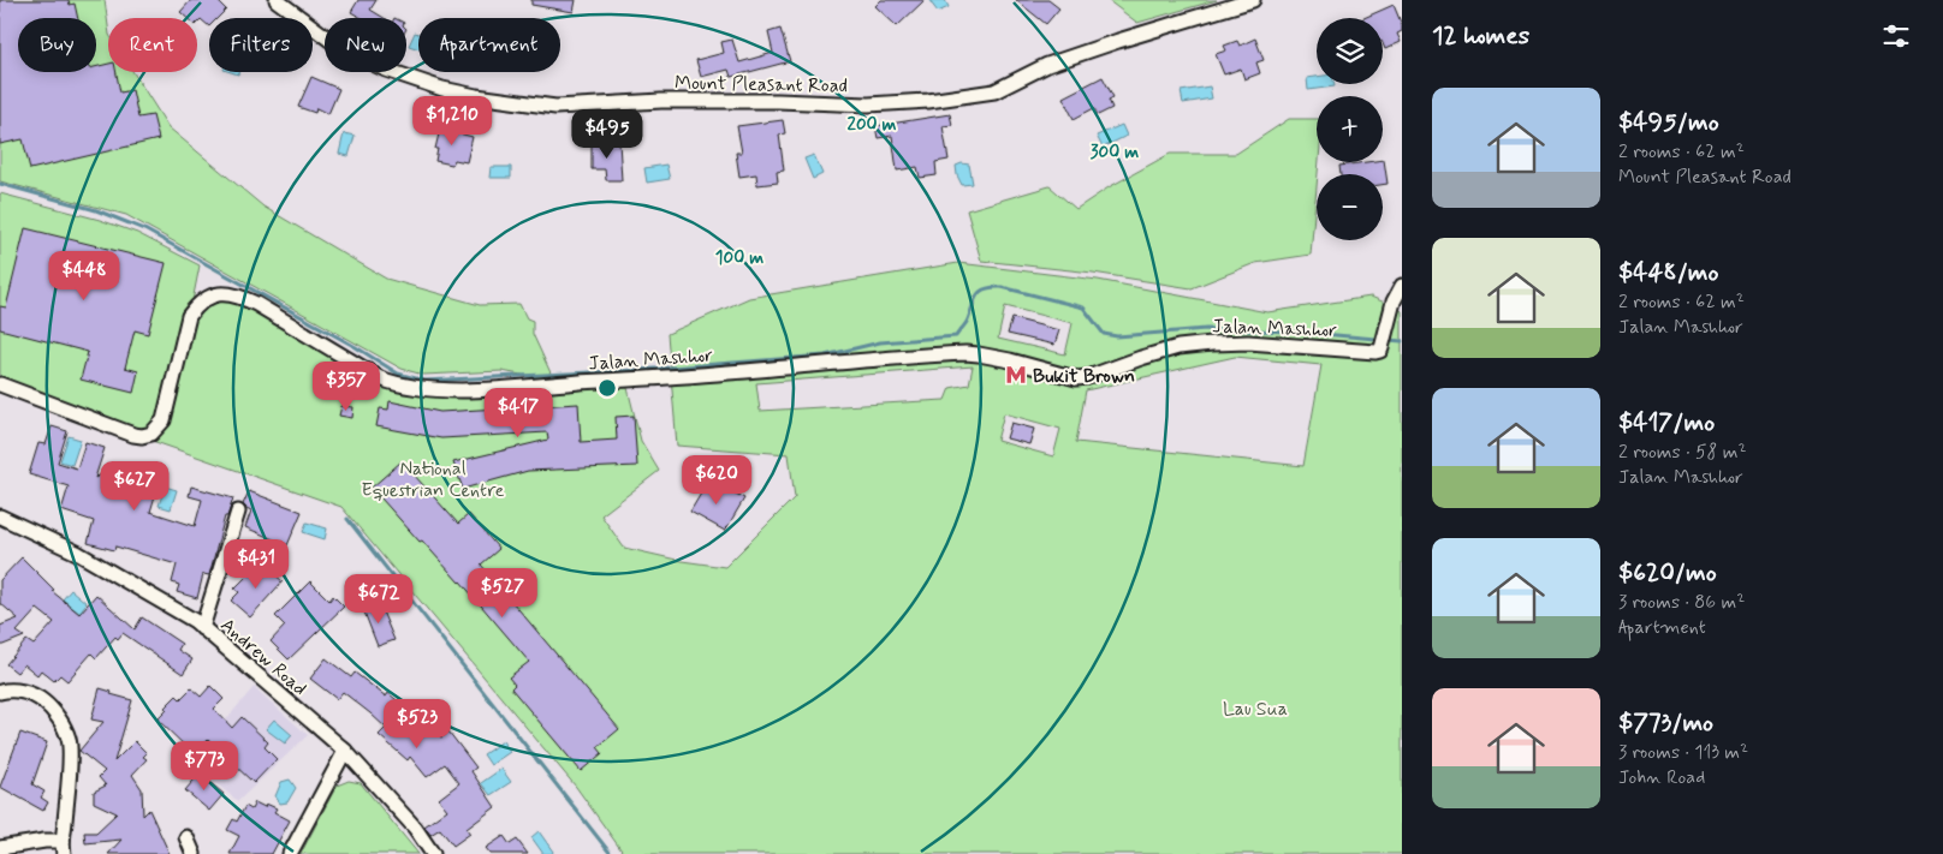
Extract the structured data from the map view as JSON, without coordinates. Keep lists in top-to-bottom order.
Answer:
{
  "streets": {
    "street": ["Mount Pleasant Road", "Jalan Mashhor", "Andrew Road"]
  },
  "parks": ["National Equestrian Centre", "Lau Sua"],
  "places": {
    "metro station": ["Bukit Brown"]
  },
  "page": {
    "heading": "12 homes",
    "map_buttons": ["+", "−"],
    "chip": [
      "Buy",
      "Rent",
      "Filters",
      "New",
      "Apartment"
    ],
    "list": [
      {
        "name": "$495/mo",
        "note": "2 rooms · 62 m² · Mount Pleasant Road"
      },
      {
        "name": "$448/mo",
        "note": "2 rooms · 62 m² · Jalan Mashhor"
      },
      {
        "name": "$417/mo",
        "note": "2 rooms · 58 m² · Jalan Mashhor"
      },
      {
        "name": "$620/mo",
        "note": "3 rooms · 86 m² · Apartment"
      },
      {
        "name": "$773/mo",
        "note": "3 rooms · 113 m² · John Road"
      }
    ],
    "price": [
      "$1,210",
      "$495",
      "$448",
      "$357",
      "$417",
      "$620",
      "$627",
      "$431",
      "$527",
      "$672",
      "$523",
      "$773"
    ]
  },
  "rings": ["200 m", "300 m", "100 m"]
}
